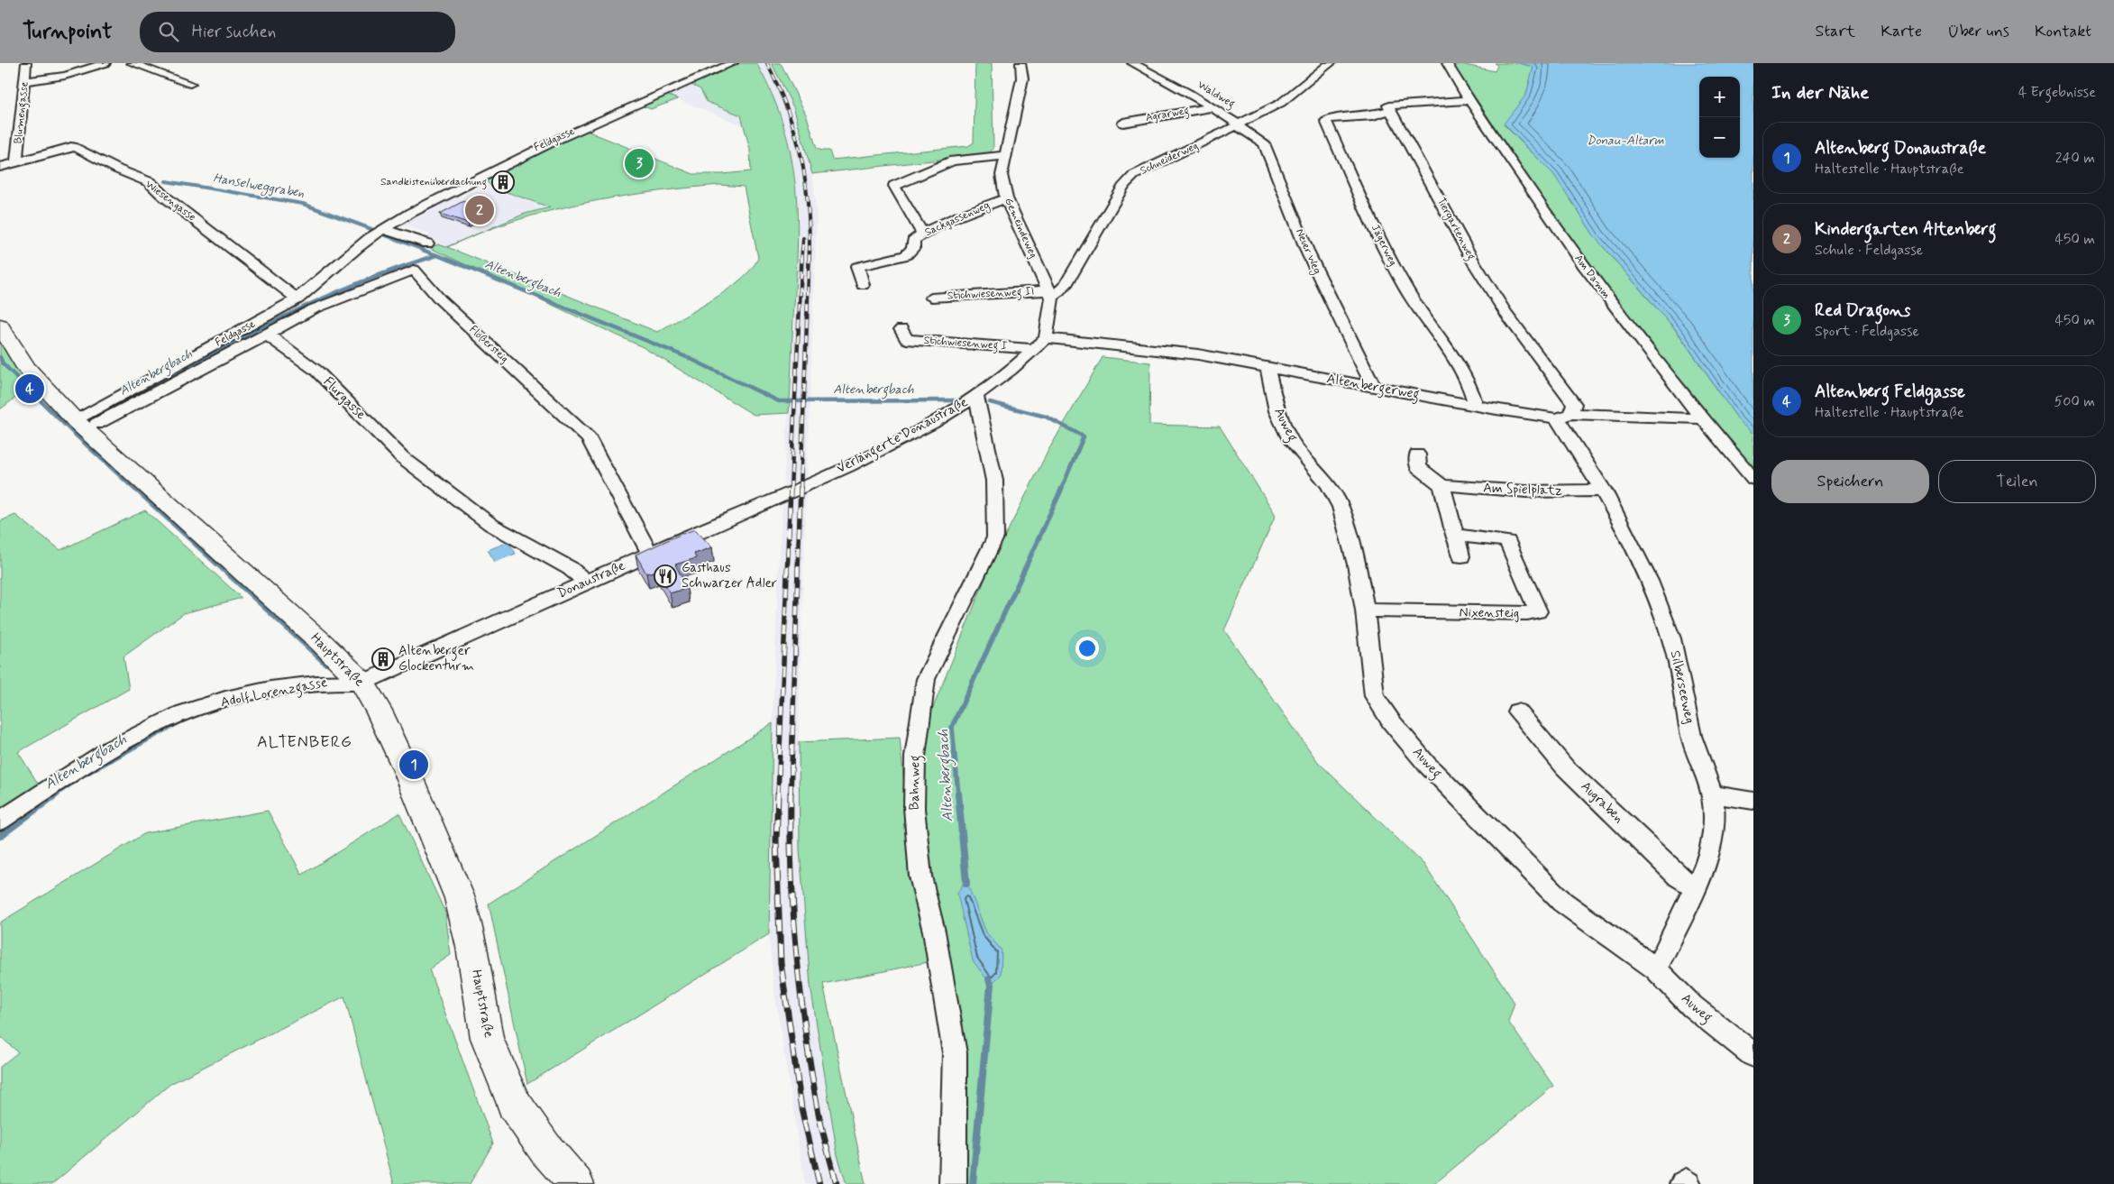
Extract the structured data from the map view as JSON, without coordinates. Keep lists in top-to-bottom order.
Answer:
{
  "streets": {
    "main road": ["Hauptstraße"],
    "street": [
      "Waldweg",
      "Blumengasse",
      "Agrarweg",
      "Feldgasse",
      "Schneiderweg",
      "Wiesengasse",
      "Sackgassenweg",
      "Gemeindeweg",
      "Tiergartenweg",
      "Jägerweg",
      "Neuer Weg",
      "Am Damm",
      "Stichwiesenweg II",
      "Stichwiesenweg I",
      "Flößersteig",
      "Altenbergerweg",
      "Flurgasse",
      "Auweg",
      "Verlängerte Donaustraße",
      "Am Spielplatz",
      "Donaustraße",
      "Nixensteig",
      "Silberseeweg",
      "Adolf Lorenzgasse",
      "Bahnweg",
      "Augraben"
    ]
  },
  "crossings": [
    ["Waldweg", "Agrarweg"],
    ["Waldweg", "Schneiderweg"],
    ["Waldweg", "Neuer Weg"],
    ["Blumengasse", "Wiesengasse"],
    ["Feldgasse", "Wiesengasse"],
    ["Feldgasse", "Hauptstraße"],
    ["Schneiderweg", "Gemeindeweg"],
    ["Schneiderweg", "Neuer Weg"],
    ["Schneiderweg", "Stichwiesenweg II"],
    ["Sackgassenweg", "Gemeindeweg"],
    ["Gemeindeweg", "Stichwiesenweg II"],
    ["Tiergartenweg", "Jägerweg"],
    ["Tiergartenweg", "Altenbergerweg"],
    ["Tiergartenweg", "Silberseeweg"],
    ["Jägerweg", "Altenbergerweg"],
    ["Neuer Weg", "Altenbergerweg"],
    ["Am Damm", "Altenbergerweg"],
    ["Stichwiesenweg I", "Altenbergerweg"],
    ["Stichwiesenweg I", "Verlängerte Donaustraße"],
    ["Flößersteig", "Flurgasse"],
    ["Flößersteig", "Donaustraße"],
    ["Altenbergerweg", "Auweg"],
    ["Altenbergerweg", "Verlängerte Donaustraße"],
    ["Altenbergerweg", "Silberseeweg"],
    ["Flurgasse", "Donaustraße"],
    ["Auweg", "Nixensteig"],
    ["Auweg", "Silberseeweg"],
    ["Verlängerte Donaustraße", "Donaustraße"],
    ["Verlängerte Donaustraße", "Bahnweg"],
    ["Am Spielplatz", "Silberseeweg"],
    ["Donaustraße", "Hauptstraße"],
    ["Donaustraße", "Adolf Lorenzgasse"],
    ["Hauptstraße", "Adolf Lorenzgasse"],
    ["Silberseeweg", "Augraben"]
  ],
  "districts": ["ALTENBERG"],
  "water": ["Donau-Altarm", "Hanselweggraben", "Altenbergbach"],
  "places": {
    "building": ["Sandkistenüberdachung", "Altenberger Glockenturm"],
    "restaurant": ["Gasthaus Schwarzer Adler"]
  },
  "page": {
    "header": "Turnpoint",
    "search": "Hier suchen",
    "nav": [
      "Start",
      "Karte",
      "Über uns",
      "Kontakt"
    ],
    "heading": ["In der Nähe", "4 Ergebnisse"],
    "map_buttons": ["+", "−"],
    "list": [
      {
        "mark": "1",
        "name": "Altenberg Donaustraße",
        "note": "Haltestelle · Hauptstraße",
        "value": "240 m"
      },
      {
        "mark": "2",
        "name": "Kindergarten Altenberg",
        "note": "Schule · Feldgasse",
        "value": "450 m"
      },
      {
        "mark": "3",
        "name": "Red Dragons",
        "note": "Sport · Feldgasse",
        "value": "450 m"
      },
      {
        "mark": "4",
        "name": "Altenberg Feldgasse",
        "note": "Haltestelle · Hauptstraße",
        "value": "500 m"
      }
    ],
    "pins": [
      "3",
      "2",
      "4",
      "1"
    ],
    "buttons": ["Speichern", "Teilen"]
  }
}
